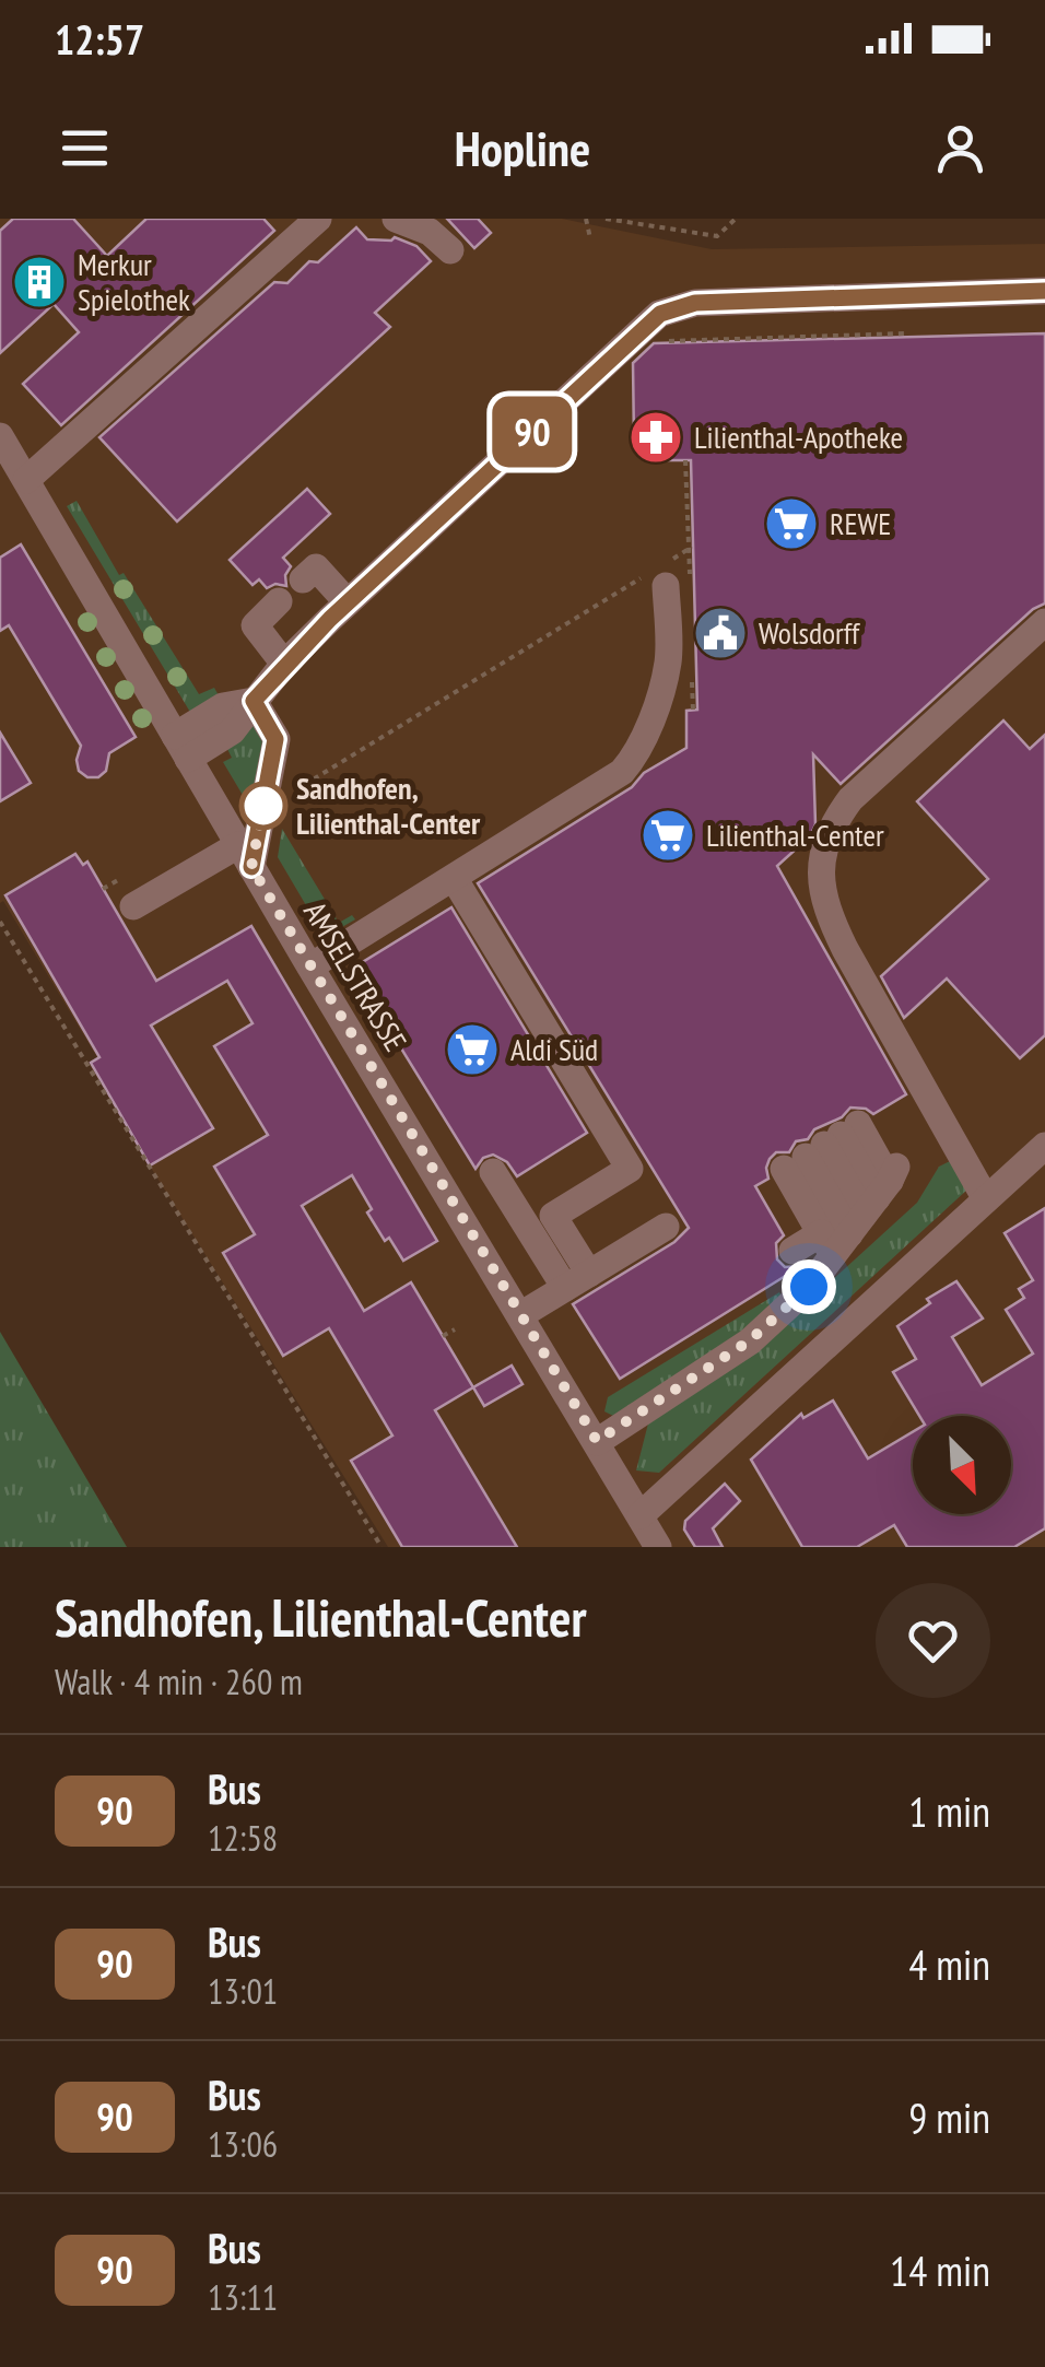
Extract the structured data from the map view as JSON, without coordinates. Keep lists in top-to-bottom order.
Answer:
{
  "streets": {
    "street": ["AMSELSTRASSE"]
  },
  "places": {
    "building": ["Merkur Spielothek"],
    "pharmacy": ["Lilienthal-Apotheke"],
    "supermarket": ["REWE", "Lilienthal-Center", "Aldi Süd"],
    "public building": ["Wolsdorff"],
    "other": ["Sandhofen, Lilienthal-Center"]
  },
  "lines": ["bus line 90"],
  "north": "bottom right",
  "page": {
    "status": "12:57",
    "header": "Hopline",
    "on_map": "90",
    "heading": ["Sandhofen, Lilienthal-Center", "Walk · 4 min · 260 m"],
    "list": [
      {
        "mark": "90",
        "name": "Bus",
        "note": "12:58",
        "value": "1 min"
      },
      {
        "mark": "90",
        "name": "Bus",
        "note": "13:01",
        "value": "4 min"
      },
      {
        "mark": "90",
        "name": "Bus",
        "note": "13:06",
        "value": "9 min"
      },
      {
        "mark": "90",
        "name": "Bus",
        "note": "13:11",
        "value": "14 min"
      }
    ]
  }
}
